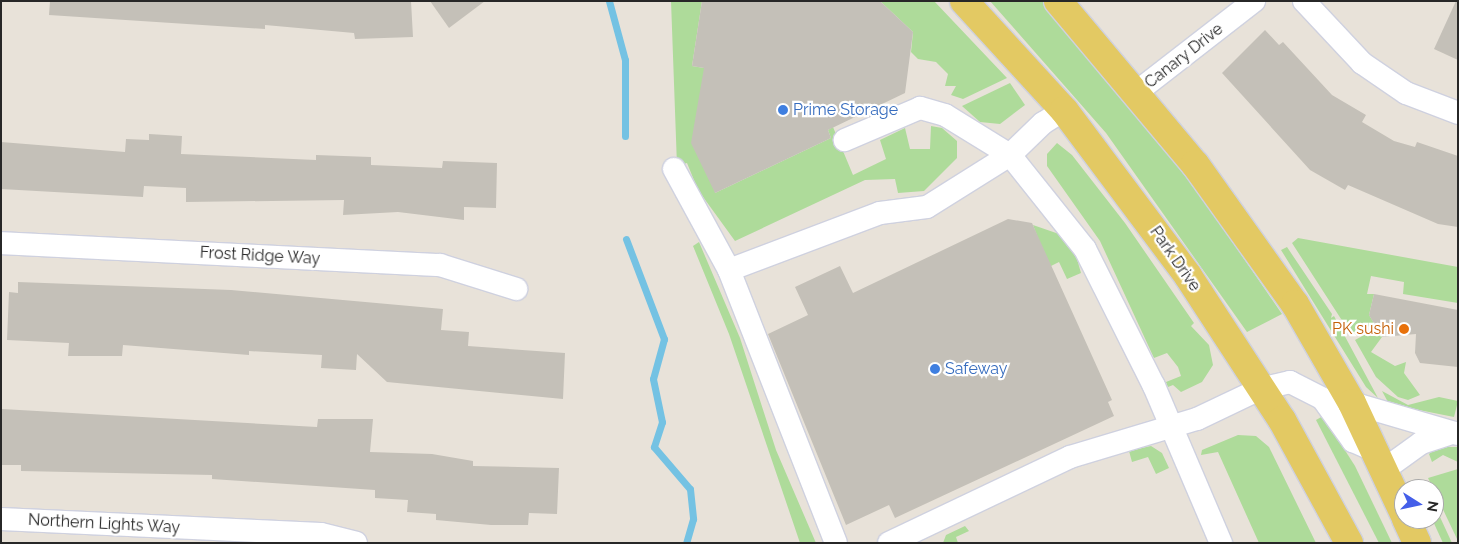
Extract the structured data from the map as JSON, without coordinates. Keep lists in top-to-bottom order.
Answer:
{
  "streets": {
    "main road": ["Park Drive"],
    "street": ["Canary Drive", "Frost Ridge Way", "Northern Lights Way"]
  },
  "places": ["Prime Storage", "PK sushi", "Safeway"],
  "north": "right"
}
